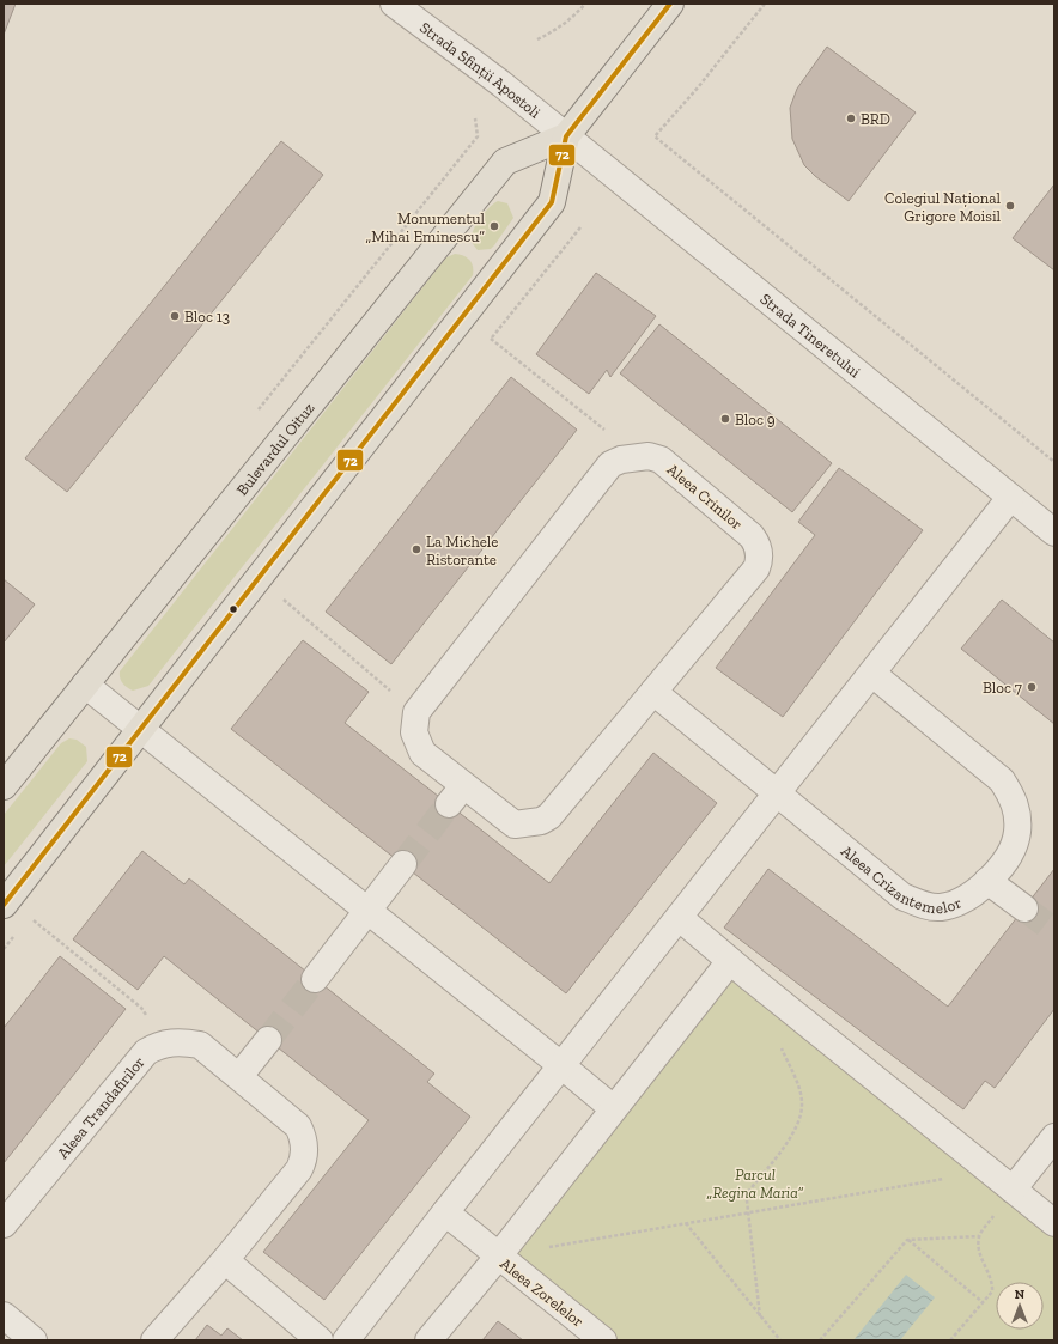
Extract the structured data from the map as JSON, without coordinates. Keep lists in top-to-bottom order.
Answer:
{
  "streets": {
    "main road": ["Bulevardul Oituz"],
    "street": [
      "Strada Sfinții Apostoli",
      "Strada Tineretului",
      "Aleea Crinilor",
      "Aleea Crizantemelor",
      "Aleea Trandafirilor",
      "Aleea Zorelelor"
    ]
  },
  "crossings": [
    ["Strada Sfinții Apostoli", "Strada Tineretului"],
    ["Strada Sfinții Apostoli", "Bulevardul Oituz"],
    ["Strada Tineretului", "Bulevardul Oituz"],
    ["Aleea Crinilor", "Aleea Crizantemelor"]
  ],
  "parks": ["Parcul „Regina Maria”"],
  "places": [
    "BRD",
    "Colegiul Național Grigore Moisil",
    "Monumentul „Mihai Eminescu”",
    "Bloc 13",
    "Bloc 9",
    "La Michele Ristorante",
    "Bloc 7"
  ],
  "lines": ["transit line 72"],
  "north": "top"
}
